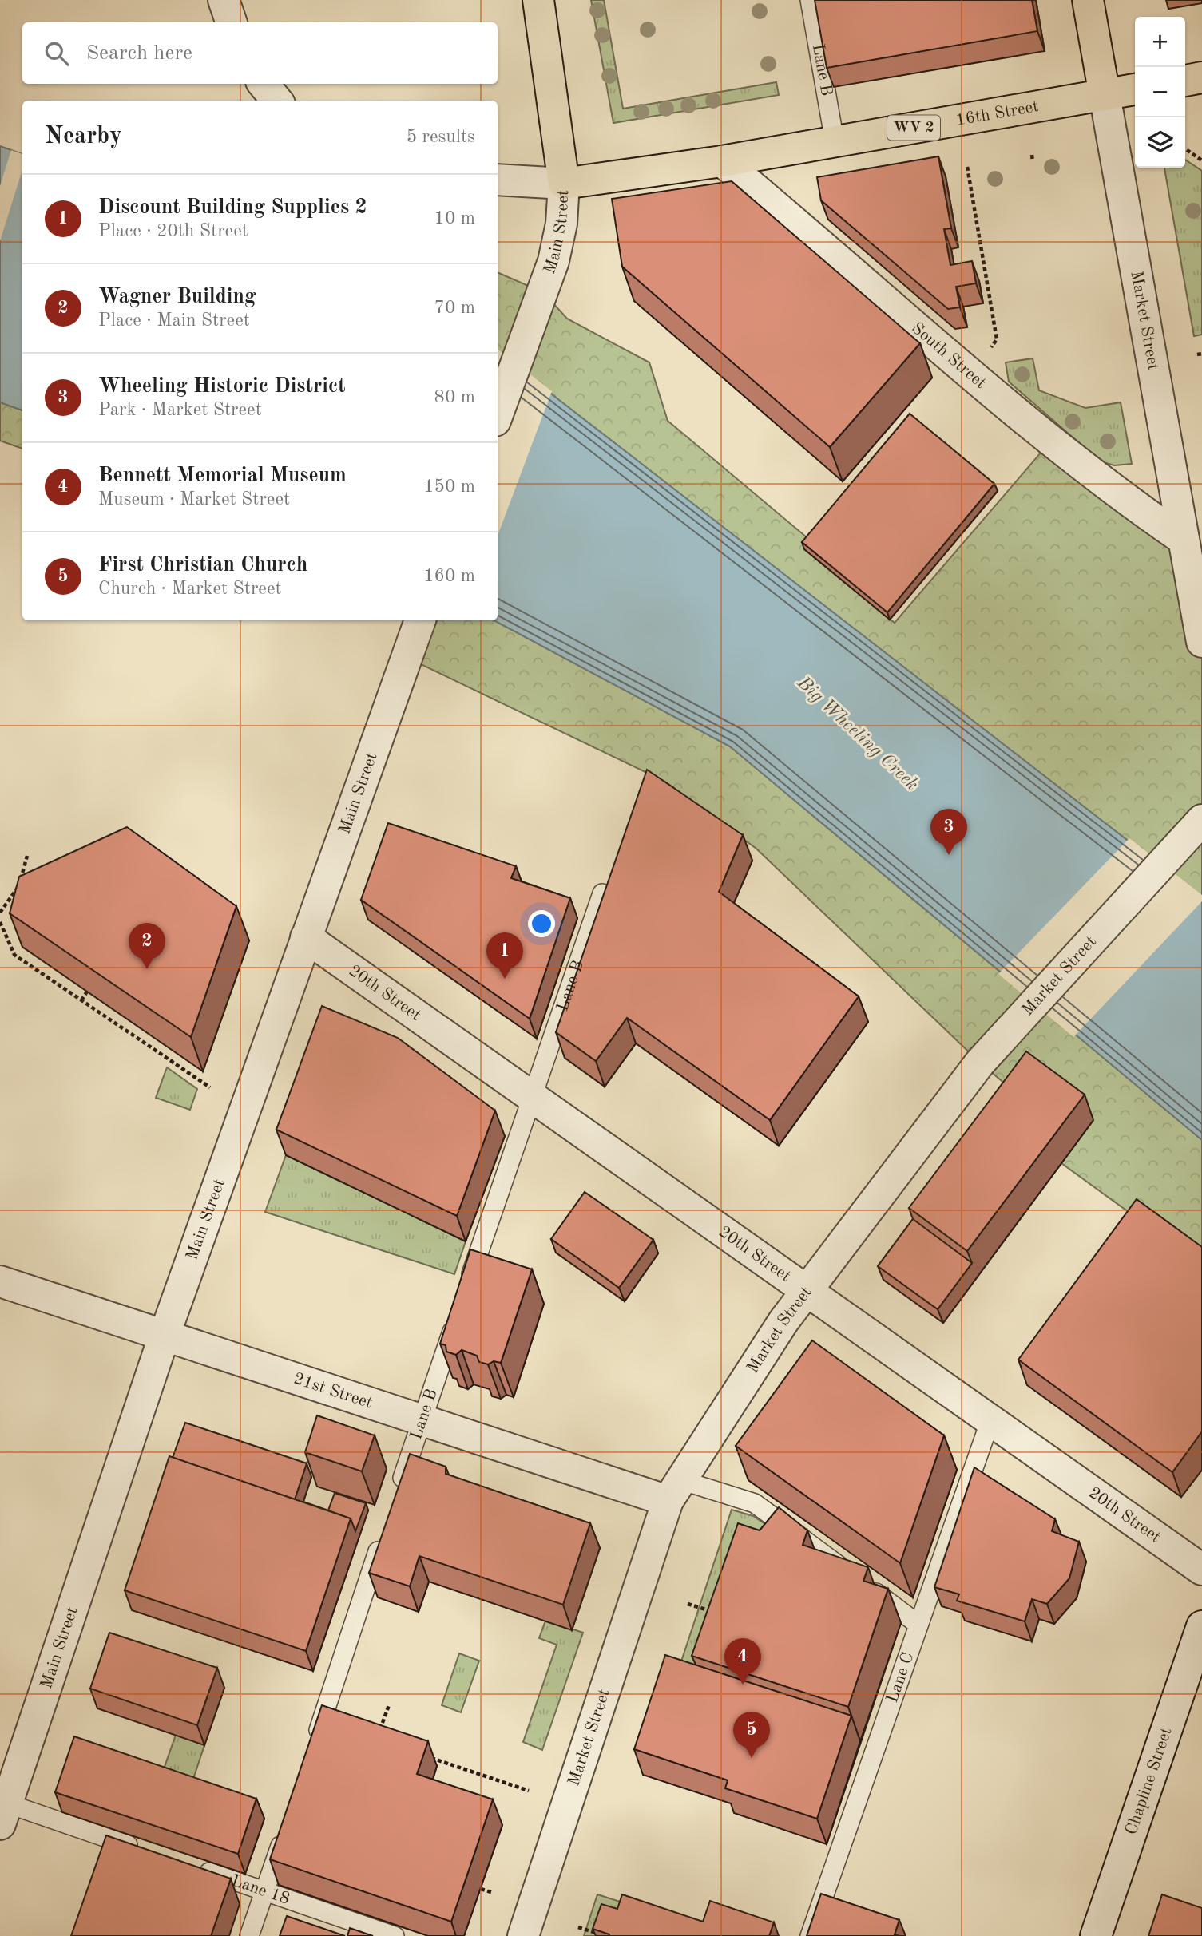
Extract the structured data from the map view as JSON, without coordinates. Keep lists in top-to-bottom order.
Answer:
{
  "streets": {
    "main road": [
      "16th Street",
      "WV 2",
      "Main Street",
      "Market Street"
    ],
    "street": [
      "South Street",
      "20th Street",
      "21st Street",
      "Chapline Street"
    ],
    "lane": ["Lane B", "Lane C", "Lane 18"]
  },
  "crossings": [
    ["Lane B", "16th Street"],
    ["Lane B", "20th Street"],
    ["Lane B", "21st Street"],
    ["16th Street", "Main Street"],
    ["16th Street", "Market Street"],
    ["16th Street", "South Street"],
    ["Main Street", "20th Street"],
    ["Main Street", "21st Street"],
    ["Market Street", "South Street"],
    ["Market Street", "20th Street"],
    ["Market Street", "21st Street"],
    ["20th Street", "Lane C"]
  ],
  "water": ["Big Wheeling Creek"],
  "page": {
    "map_buttons": ["+", "−"],
    "search": "Search here",
    "heading": ["Nearby", "5 results"],
    "list": [
      {
        "mark": "1",
        "name": "Discount Building Supplies 2",
        "note": "Place · 20th Street",
        "value": "10 m"
      },
      {
        "mark": "2",
        "name": "Wagner Building",
        "note": "Place · Main Street",
        "value": "70 m"
      },
      {
        "mark": "3",
        "name": "Wheeling Historic District",
        "note": "Park · Market Street",
        "value": "80 m"
      },
      {
        "mark": "4",
        "name": "Bennett Memorial Museum",
        "note": "Museum · Market Street",
        "value": "150 m"
      },
      {
        "mark": "5",
        "name": "First Christian Church",
        "note": "Church · Market Street",
        "value": "160 m"
      }
    ],
    "pins": [
      "3",
      "2",
      "1",
      "4",
      "5"
    ]
  }
}
